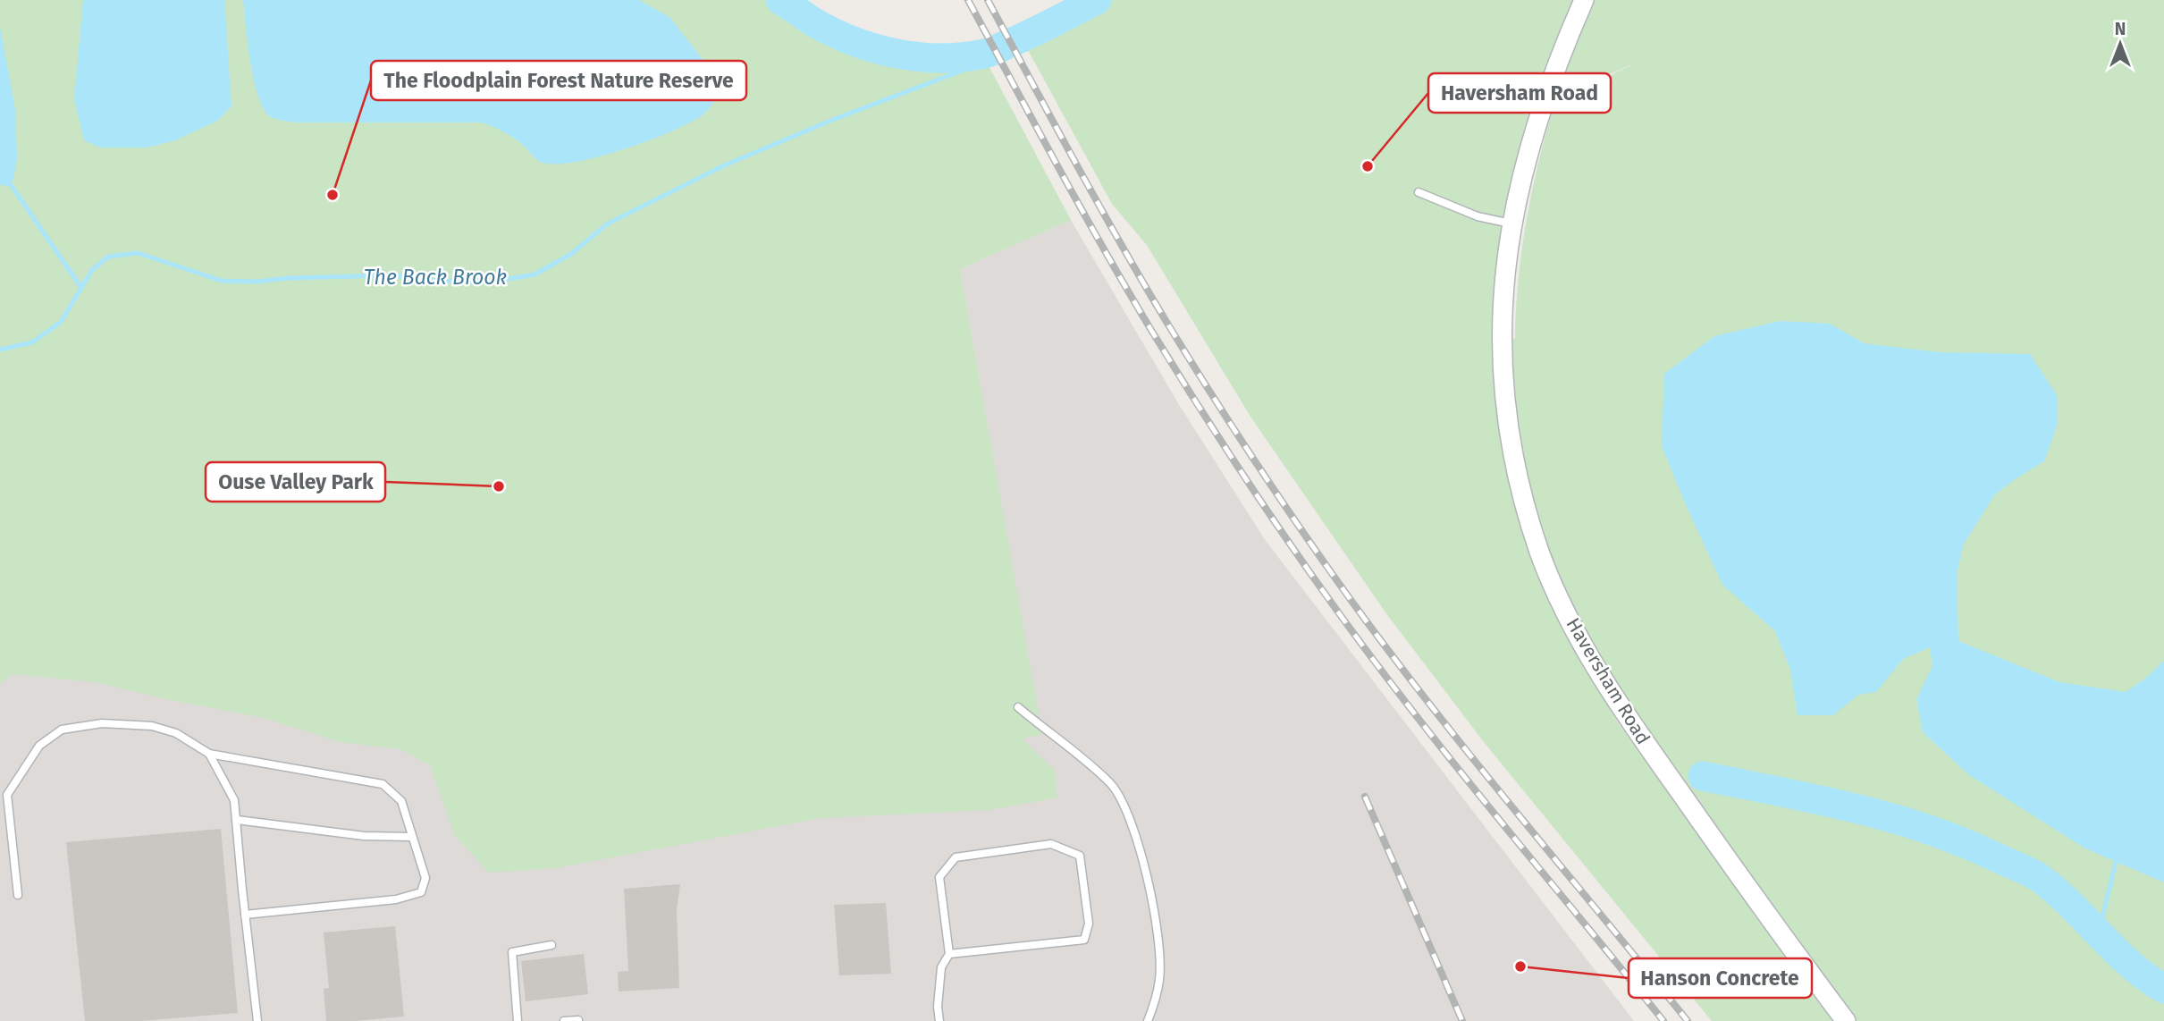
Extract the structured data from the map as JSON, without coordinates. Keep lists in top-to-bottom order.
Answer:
{
  "streets": {
    "street": ["Haversham Road"]
  },
  "water": ["The Back Brook"],
  "places": [
    "Haversham Road",
    "The Floodplain Forest Nature Reserve",
    "Ouse Valley Park",
    "Hanson Concrete"
  ],
  "north": "top"
}
